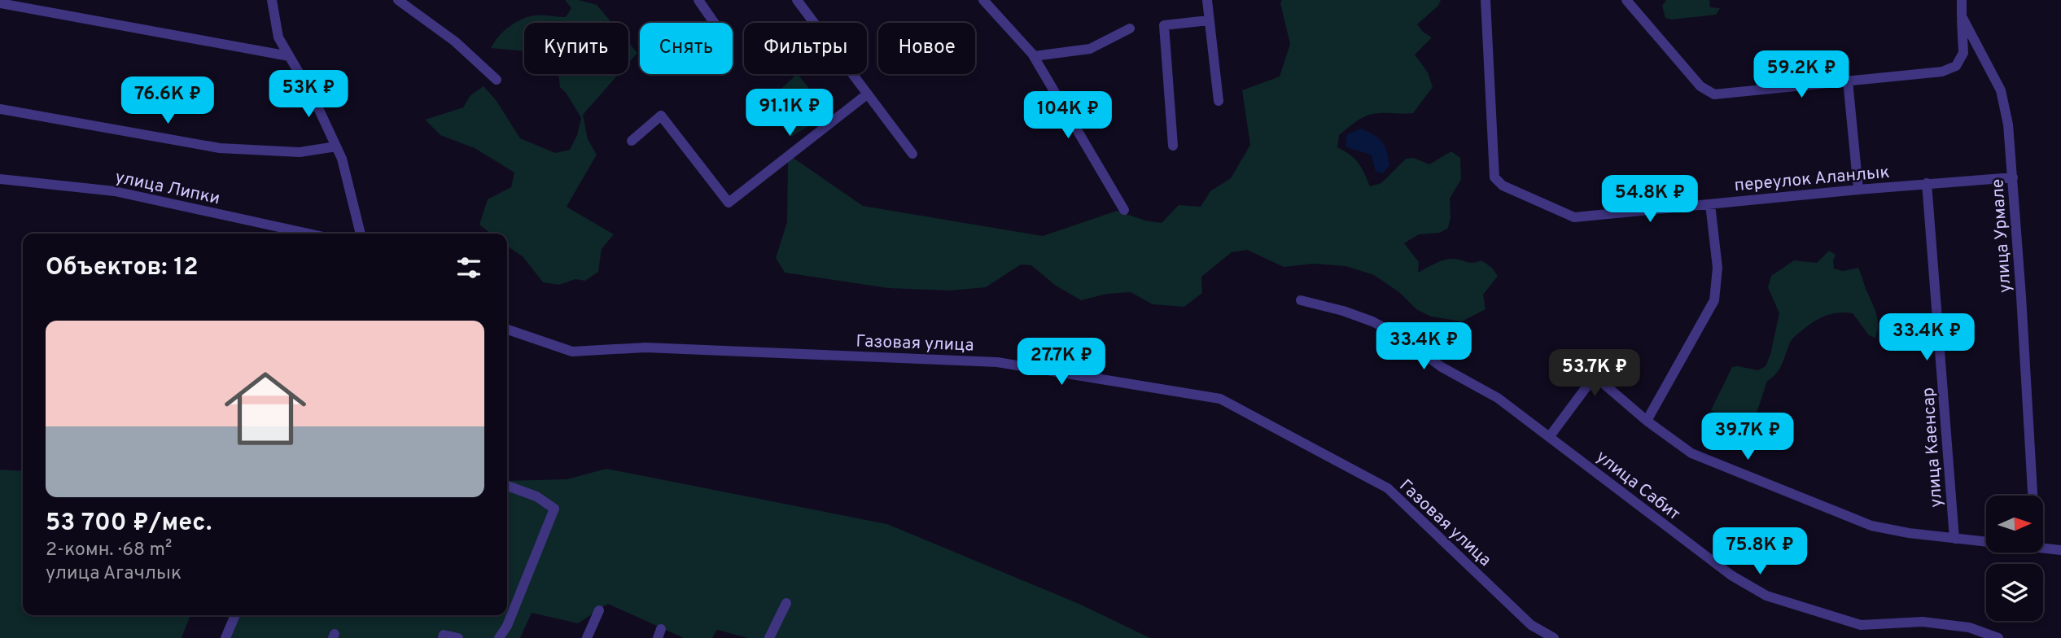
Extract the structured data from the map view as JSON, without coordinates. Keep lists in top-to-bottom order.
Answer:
{
  "streets": {
    "street": [
      "переулок Аланлык",
      "улица Липки",
      "улица Урмале",
      "Газовая улица",
      "улица Каенсар",
      "улица Сабит"
    ]
  },
  "crossings": [
    ["переулок Аланлык", "улица Урмале"],
    ["переулок Аланлык", "улица Каенсар"]
  ],
  "north": "right",
  "page": {
    "chip": [
      "Купить",
      "Снять",
      "Фильтры",
      "Новое"
    ],
    "price": [
      "59.2K ₽",
      "53K ₽",
      "76.6K ₽",
      "91.1K ₽",
      "104K ₽",
      "54.8K ₽",
      "33.4K ₽",
      "33.4K ₽",
      "27.7K ₽",
      "53.7K ₽",
      "39.7K ₽",
      "75.8K ₽"
    ],
    "heading": "Объектов: 12",
    "list": [
      {
        "name": "53 700 ₽/мес.",
        "note": "2-комн. · 68 m² · улица Агачлык"
      }
    ]
  }
}
